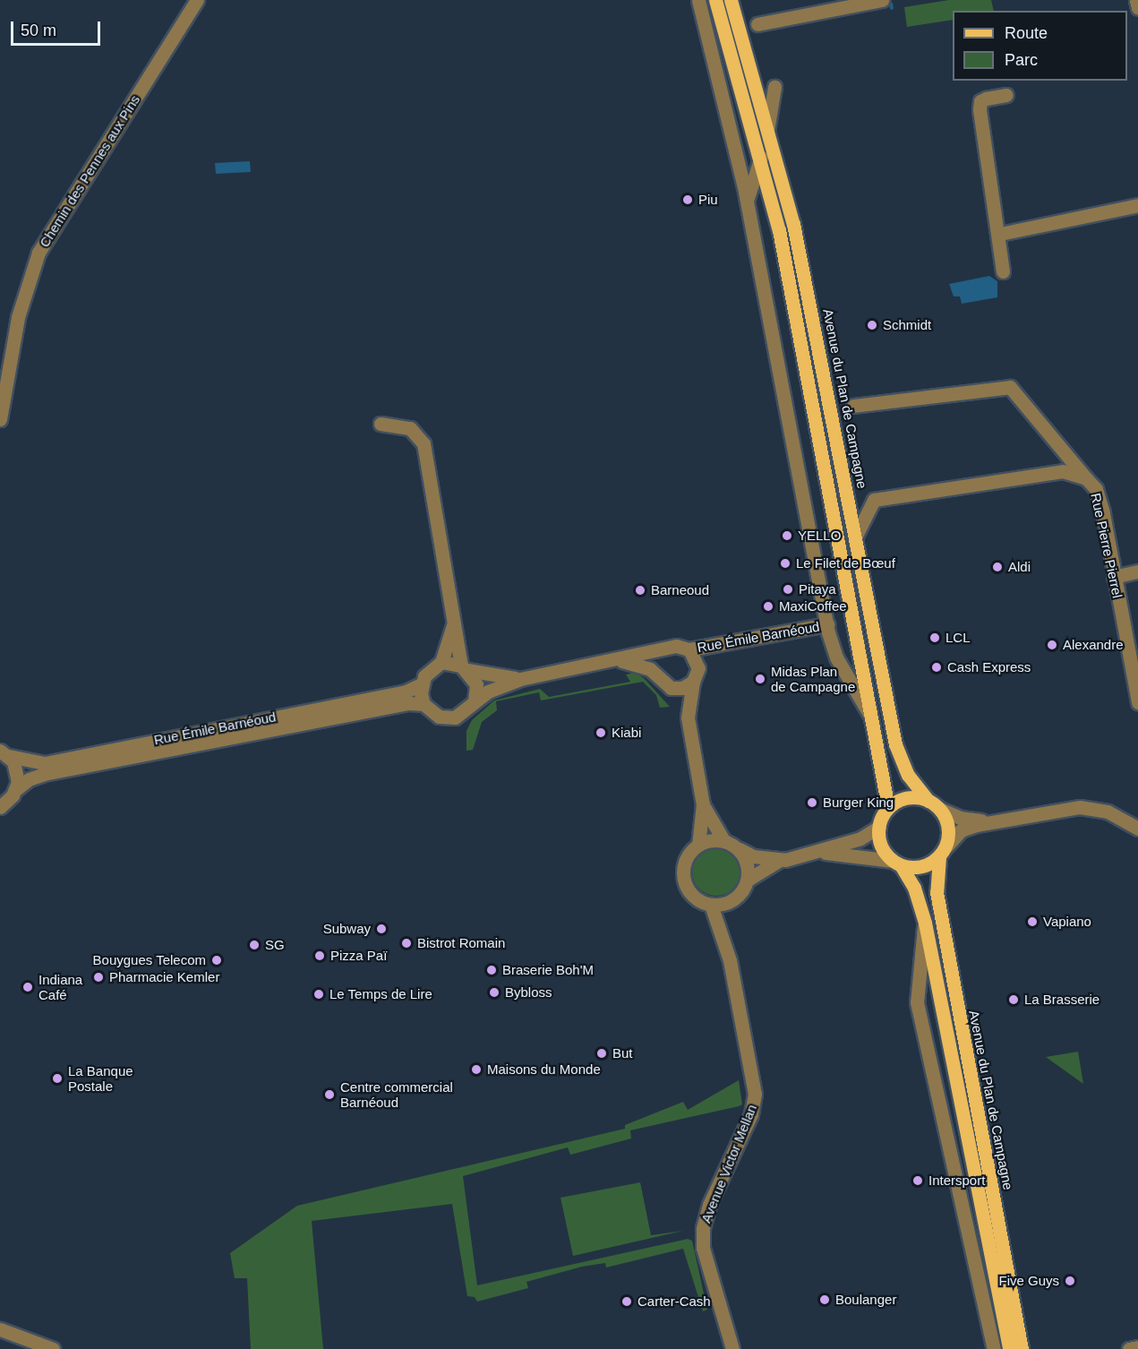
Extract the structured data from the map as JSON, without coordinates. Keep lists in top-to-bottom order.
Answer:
{
  "streets": {
    "main road": ["Avenue du Plan de Campagne"],
    "street": [
      "Chemin des Pennes aux Pins",
      "Rue Pierre Pierrel",
      "Rue Émile Barnéoud",
      "Avenue Victor Mellan"
    ]
  },
  "crossings": [
    ["Avenue du Plan de Campagne", "Rue Pierre Pierrel"]
  ],
  "places": [
    "Piu",
    "Schmidt",
    "YELLO",
    "Le Filet de Bœuf",
    "Aldi",
    "Pitaya",
    "Barneoud",
    "MaxiCoffee",
    "LCL",
    "Alexandre",
    "Cash Express",
    "Midas Plan de Campagne",
    "Kiabi",
    "Burger King",
    "Vapiano",
    "Subway",
    "Bistrot Romain",
    "SG",
    "Pizza Paï",
    "Bouygues Telecom",
    "Braserie Boh'M",
    "Pharmacie Kemler",
    "Indiana Café",
    "Bybloss",
    "Le Temps de Lire",
    "La Brasserie",
    "But",
    "Maisons du Monde",
    "La Banque Postale",
    "Centre commercial Barnéoud",
    "Intersport",
    "Five Guys",
    "Boulanger",
    "Carter-Cash"
  ],
  "legend": ["Route", "Parc"],
  "scale_bar": "50 m"
}
